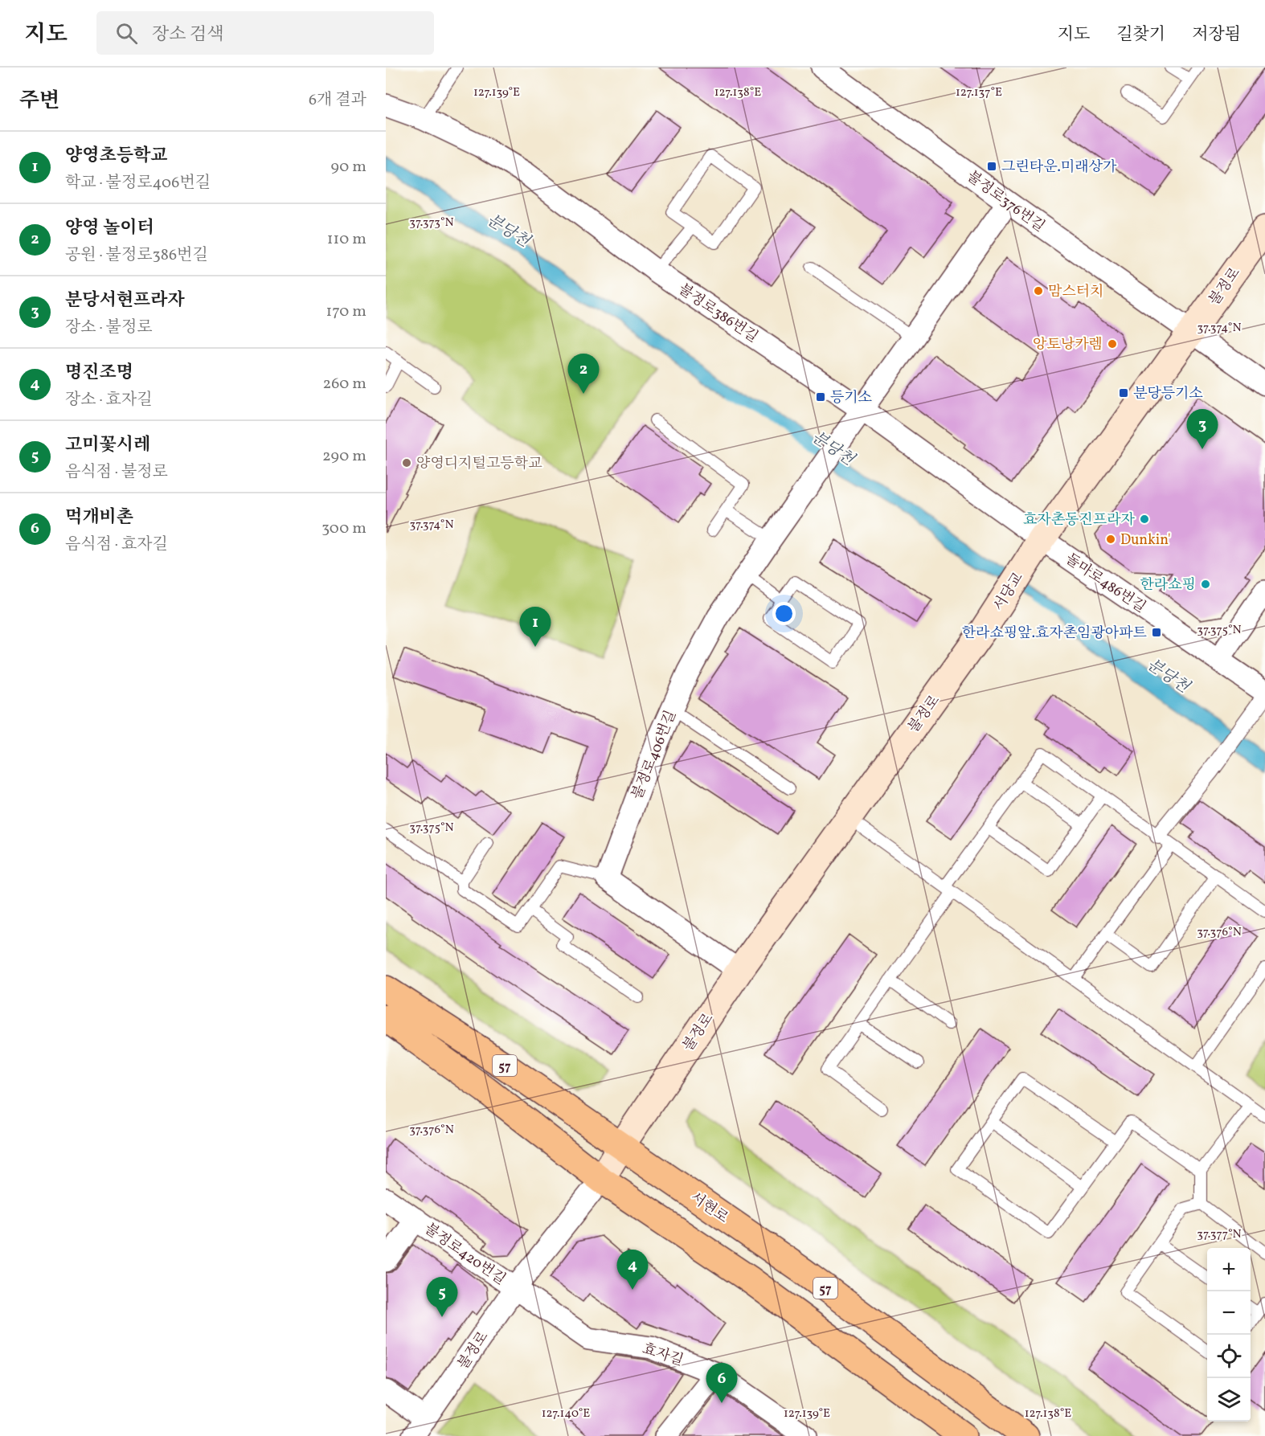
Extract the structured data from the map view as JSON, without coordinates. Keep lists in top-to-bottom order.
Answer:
{
  "streets": {
    "main road": [
      "불정로",
      "서당교",
      "57",
      "서현로"
    ],
    "street": [
      "불정로376번길",
      "불정로386번길",
      "돌마로486번길",
      "불정로406번길",
      "불정로420번길",
      "효자길"
    ]
  },
  "crossings": [
    ["불정로376번길", "불정로"],
    ["불정로376번길", "불정로406번길"],
    ["불정로", "불정로386번길"],
    ["불정로", "돌마로486번길"],
    ["불정로", "서당교"],
    ["불정로", "57"],
    ["불정로", "서현로"],
    ["불정로", "불정로420번길"],
    ["불정로", "효자길"],
    ["불정로386번길", "돌마로486번길"],
    ["불정로386번길", "서당교"],
    ["불정로386번길", "불정로406번길"],
    ["돌마로486번길", "서당교"],
    ["불정로420번길", "효자길"]
  ],
  "water": ["분당천"],
  "places": {
    "transit": [
      "그린타운.미래상가",
      "분당등기소",
      "등기소",
      "한라쇼핑앞.효자촌임광아파트"
    ],
    "other": [
      "맘스터치",
      "앙토낭카렘",
      "양영디지털고등학교",
      "효자촌동진프라자",
      "Dunkin'",
      "한라쇼핑"
    ]
  },
  "page": {
    "header": "지도",
    "search": "장소 검색",
    "nav": ["지도", "길찾기", "저장됨"],
    "heading": ["주변", "6개 결과"],
    "list": [
      {
        "mark": "1",
        "name": "양영초등학교",
        "note": "학교 · 불정로406번길",
        "value": "90 m"
      },
      {
        "mark": "2",
        "name": "양영 놀이터",
        "note": "공원 · 불정로386번길",
        "value": "110 m"
      },
      {
        "mark": "3",
        "name": "분당서현프라자",
        "note": "장소 · 불정로",
        "value": "170 m"
      },
      {
        "mark": "4",
        "name": "명진조명",
        "note": "장소 · 효자길",
        "value": "260 m"
      },
      {
        "mark": "5",
        "name": "고미꽃시레",
        "note": "음식점 · 불정로",
        "value": "290 m"
      },
      {
        "mark": "6",
        "name": "먹개비촌",
        "note": "음식점 · 효자길",
        "value": "300 m"
      }
    ],
    "pins": [
      "2",
      "3",
      "1",
      "4",
      "5",
      "6"
    ],
    "map_buttons": ["+", "−"]
  },
  "coordinates": [
    "127.139°E",
    "127.138°E",
    "127.137°E",
    "37.373°N",
    "37.374°N",
    "37.375°N",
    "37.376°N",
    "37.377°N",
    "127.140°E"
  ]
}
